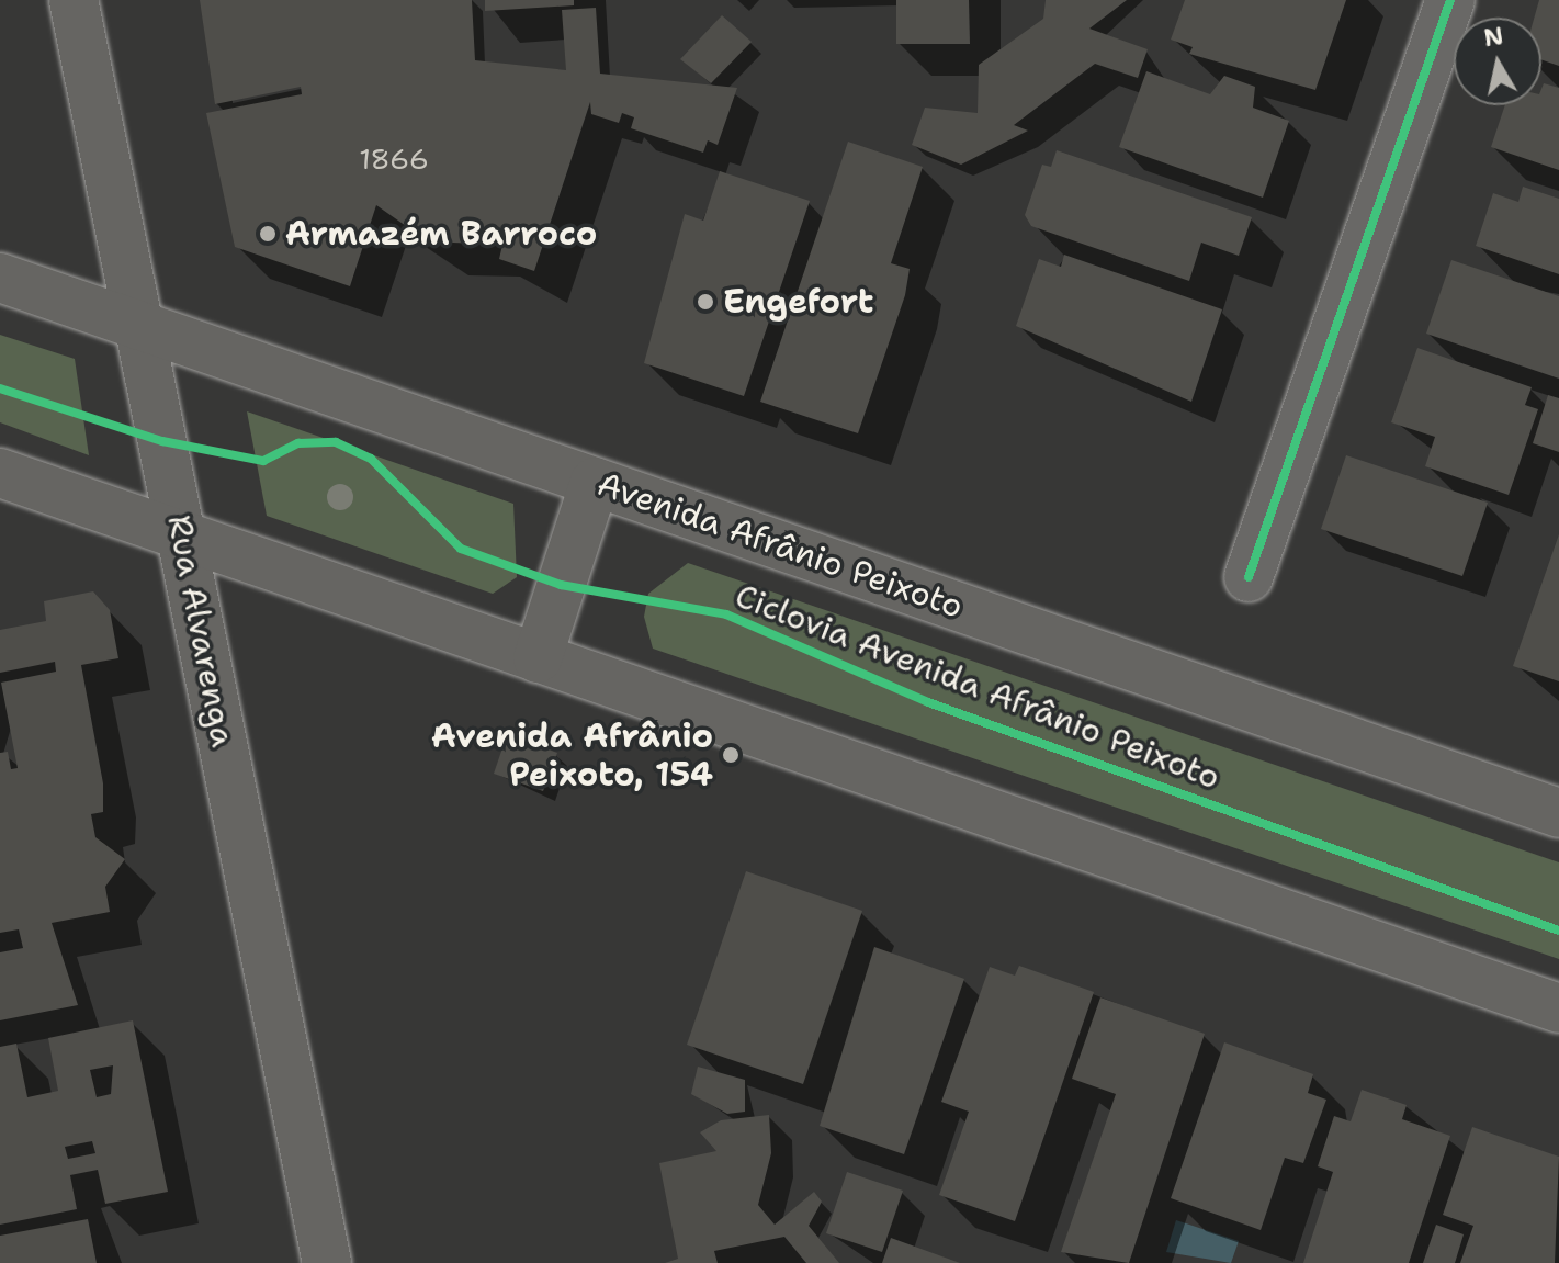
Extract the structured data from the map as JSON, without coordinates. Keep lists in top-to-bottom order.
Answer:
{
  "streets": {
    "main road": ["Avenida Afrânio Peixoto", "Rua Alvarenga"],
    "cycle path": ["Ciclovia Avenida Afrânio Peixoto"]
  },
  "crossings": [
    ["Avenida Afrânio Peixoto", "Rua Alvarenga"]
  ],
  "places": ["Armazém Barroco", "Engefort", "Avenida Afrânio Peixoto, 154"],
  "house_numbers": ["1866"],
  "north": "top"
}
